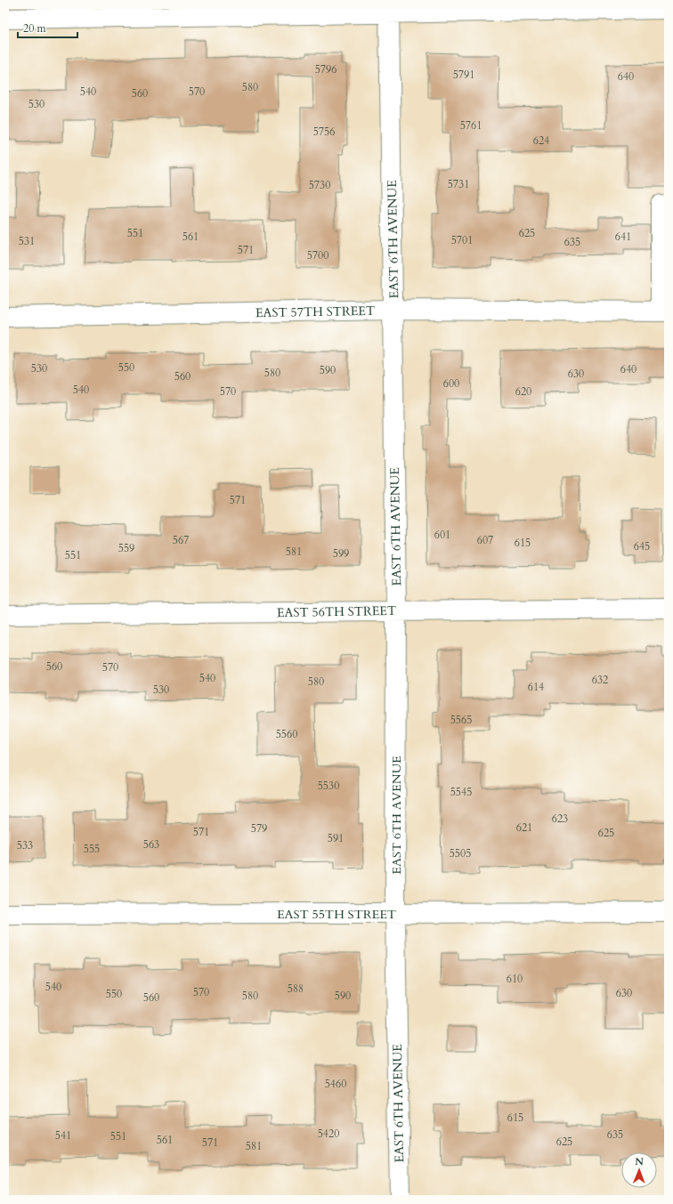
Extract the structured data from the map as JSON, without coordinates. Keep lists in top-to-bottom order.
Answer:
{
  "streets": {
    "street": [
      "EAST 6TH AVENUE",
      "EAST 57TH STREET",
      "EAST 56TH STREET",
      "EAST 55TH STREET"
    ]
  },
  "crossings": [
    ["EAST 6TH AVENUE", "EAST 57TH STREET"],
    ["EAST 6TH AVENUE", "EAST 56TH STREET"],
    ["EAST 6TH AVENUE", "EAST 55TH STREET"]
  ],
  "house_numbers": [
    "5796",
    "5791",
    "640",
    "580",
    "540",
    "570",
    "560",
    "530",
    "5761",
    "5756",
    "624",
    "5731",
    "5730",
    "551",
    "625",
    "561",
    "641",
    "5701",
    "531",
    "635",
    "571",
    "5700",
    "550",
    "530",
    "640",
    "590",
    "580",
    "630",
    "560",
    "600",
    "540",
    "570",
    "620",
    "571",
    "601",
    "567",
    "607",
    "615",
    "645",
    "559",
    "581",
    "599",
    "551",
    "560",
    "570",
    "540",
    "632",
    "580",
    "614",
    "530",
    "5565",
    "5560",
    "5530",
    "5545",
    "623",
    "621",
    "579",
    "571",
    "625",
    "591",
    "563",
    "533",
    "555",
    "5505",
    "610",
    "540",
    "588",
    "570",
    "630",
    "550",
    "580",
    "590",
    "560",
    "5460",
    "615",
    "5420",
    "635",
    "541",
    "551",
    "561",
    "625",
    "571",
    "581"
  ],
  "scale_bar": "20 m",
  "north": "top"
}
